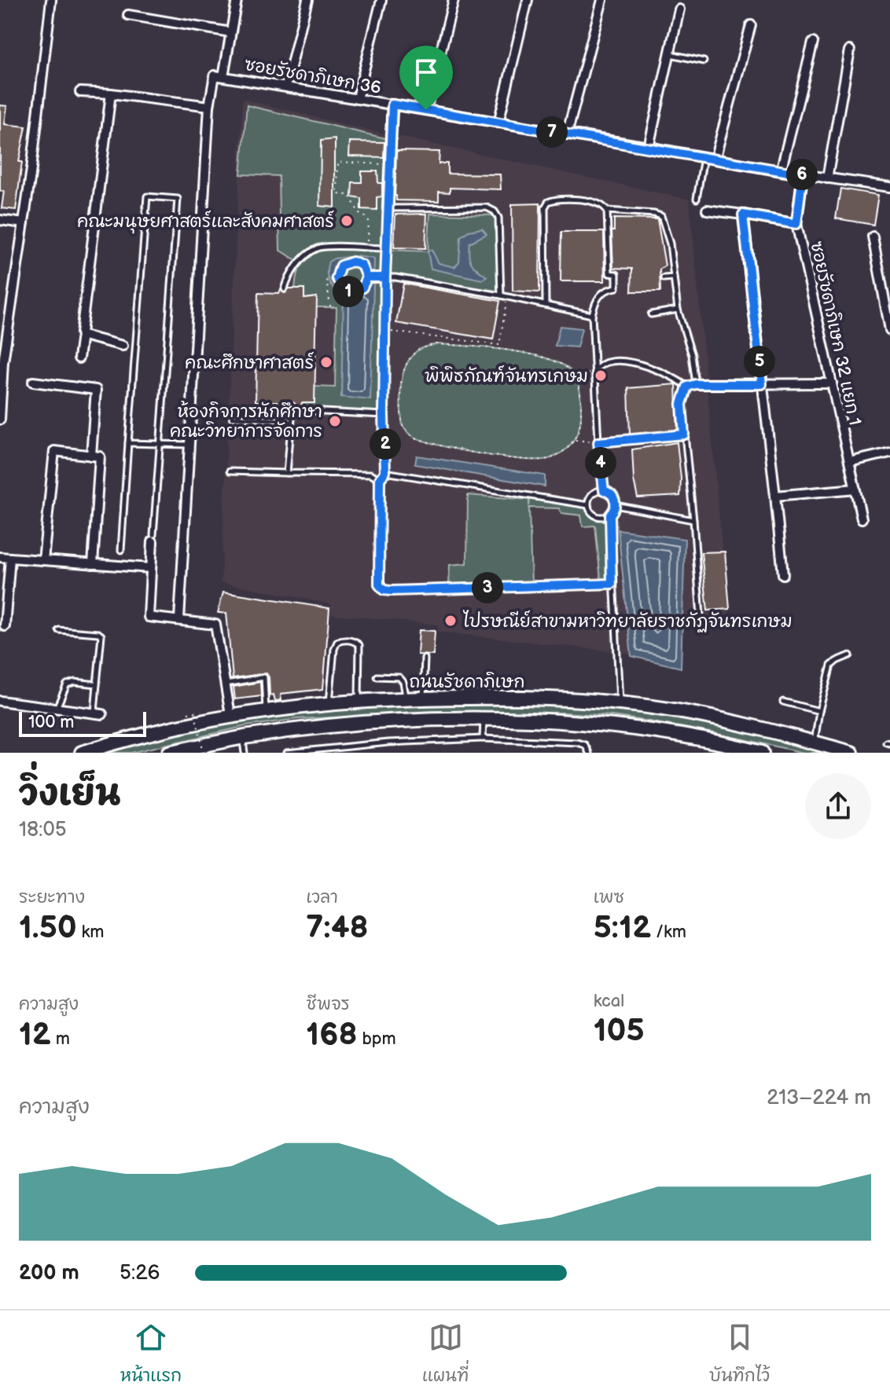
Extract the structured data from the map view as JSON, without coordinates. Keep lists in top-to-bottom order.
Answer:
{
  "streets": {
    "main road": ["ถนนรัชดาภิเษก"],
    "street": ["ซอยรัชดาภิเษก 36", "ซอยรัชดาภิเษก 32 แยก 1"]
  },
  "crossings": [
    ["ซอยรัชดาภิเษก 36", "ซอยรัชดาภิเษก 32 แยก 1"]
  ],
  "places": [
    "คณะมนุษยศาสตร์และสังคมศาสตร์",
    "คณะศึกษาศาสตร์",
    "พิพิธภัณฑ์จันทรเกษม",
    "ห้องกิจการนักศึกษา คณะวิทยาการจัดการ",
    "ไปรษณีย์สาขามหาวิทยาลัยราชภัฏจันทรเกษม"
  ],
  "scale_bar": "100 m",
  "page": {
    "pins": [
      "7",
      "6",
      "1",
      "5",
      "2",
      "4",
      "3"
    ],
    "scale": "100 m",
    "heading": ["วิ่งเย็น", "18:05"],
    "stats": [
      ["ระยะทาง", "1.50 km"],
      ["เวลา", "7:48"],
      ["เพซ", "5:12 /km"],
      ["ความสูง", "12 m"],
      ["ชีพจร", "168 bpm"],
      ["kcal", "105"]
    ],
    "chart": ["ความสูง", "213–224 m"],
    "list": [
      {
        "name": "200 m",
        "note": "5:26"
      }
    ],
    "tabs": ["หน้าแรก", "แผนที่", "บันทึกไว้"]
  }
}
